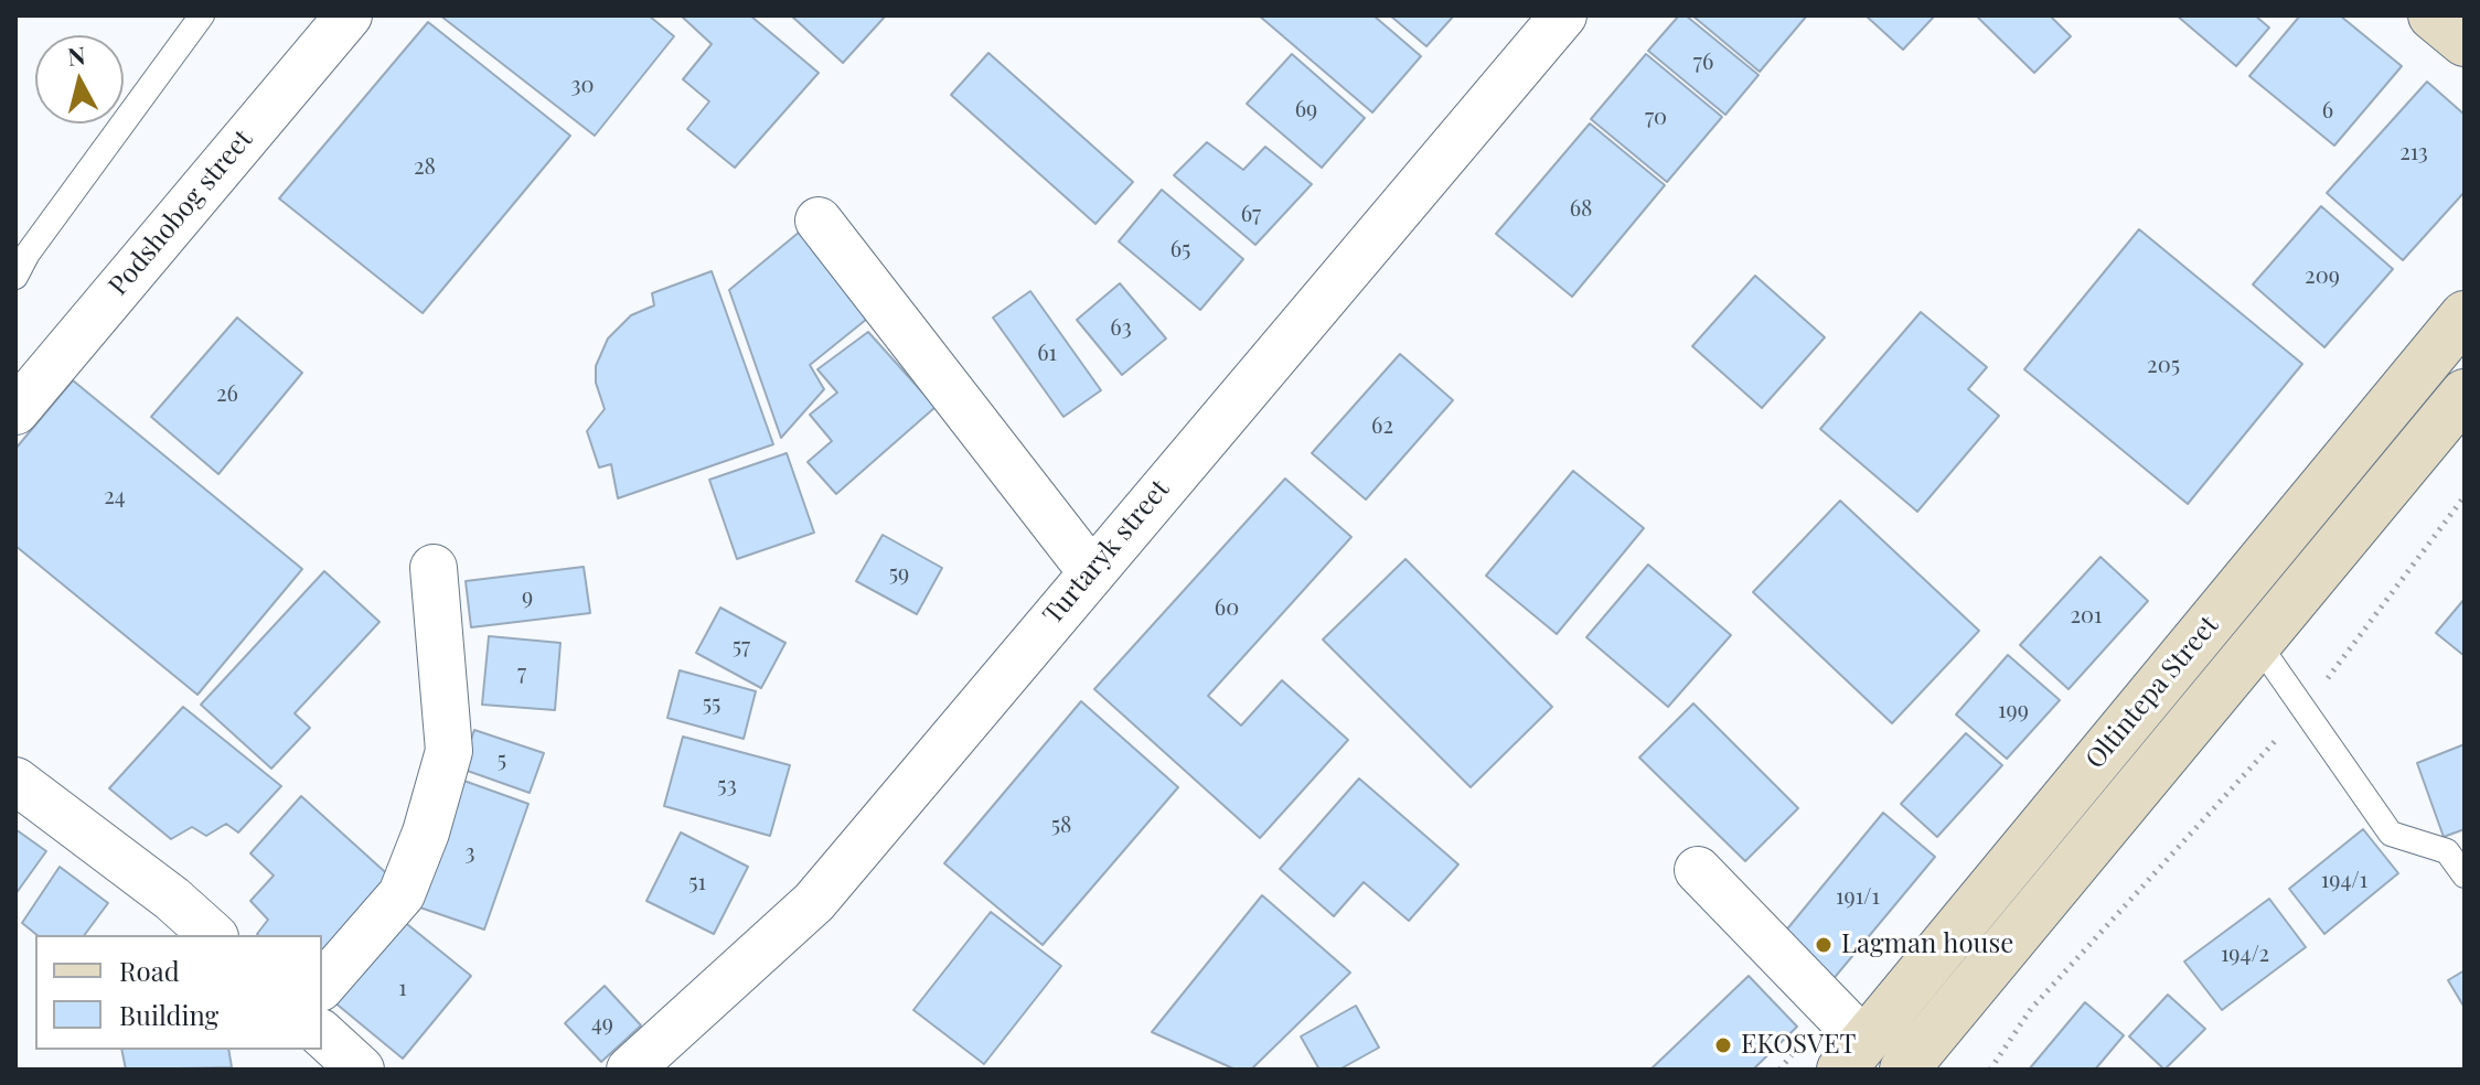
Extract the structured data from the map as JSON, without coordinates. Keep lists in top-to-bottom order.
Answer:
{
  "streets": {
    "main road": ["Oltintepa Street"],
    "street": ["Podshobog street", "Turtaryk street"]
  },
  "places": ["Lagman house", "EKOSVET"],
  "house_numbers": [
    "76",
    "30",
    "69",
    "6",
    "70",
    "213",
    "28",
    "68",
    "67",
    "65",
    "209",
    "63",
    "61",
    "205",
    "26",
    "62",
    "24",
    "59",
    "9",
    "60",
    "201",
    "57",
    "7",
    "55",
    "199",
    "5",
    "53",
    "58",
    "3",
    "194/1",
    "51",
    "191/1",
    "194/2",
    "1",
    "49"
  ],
  "legend": ["Road", "Building"],
  "north": "top"
}
